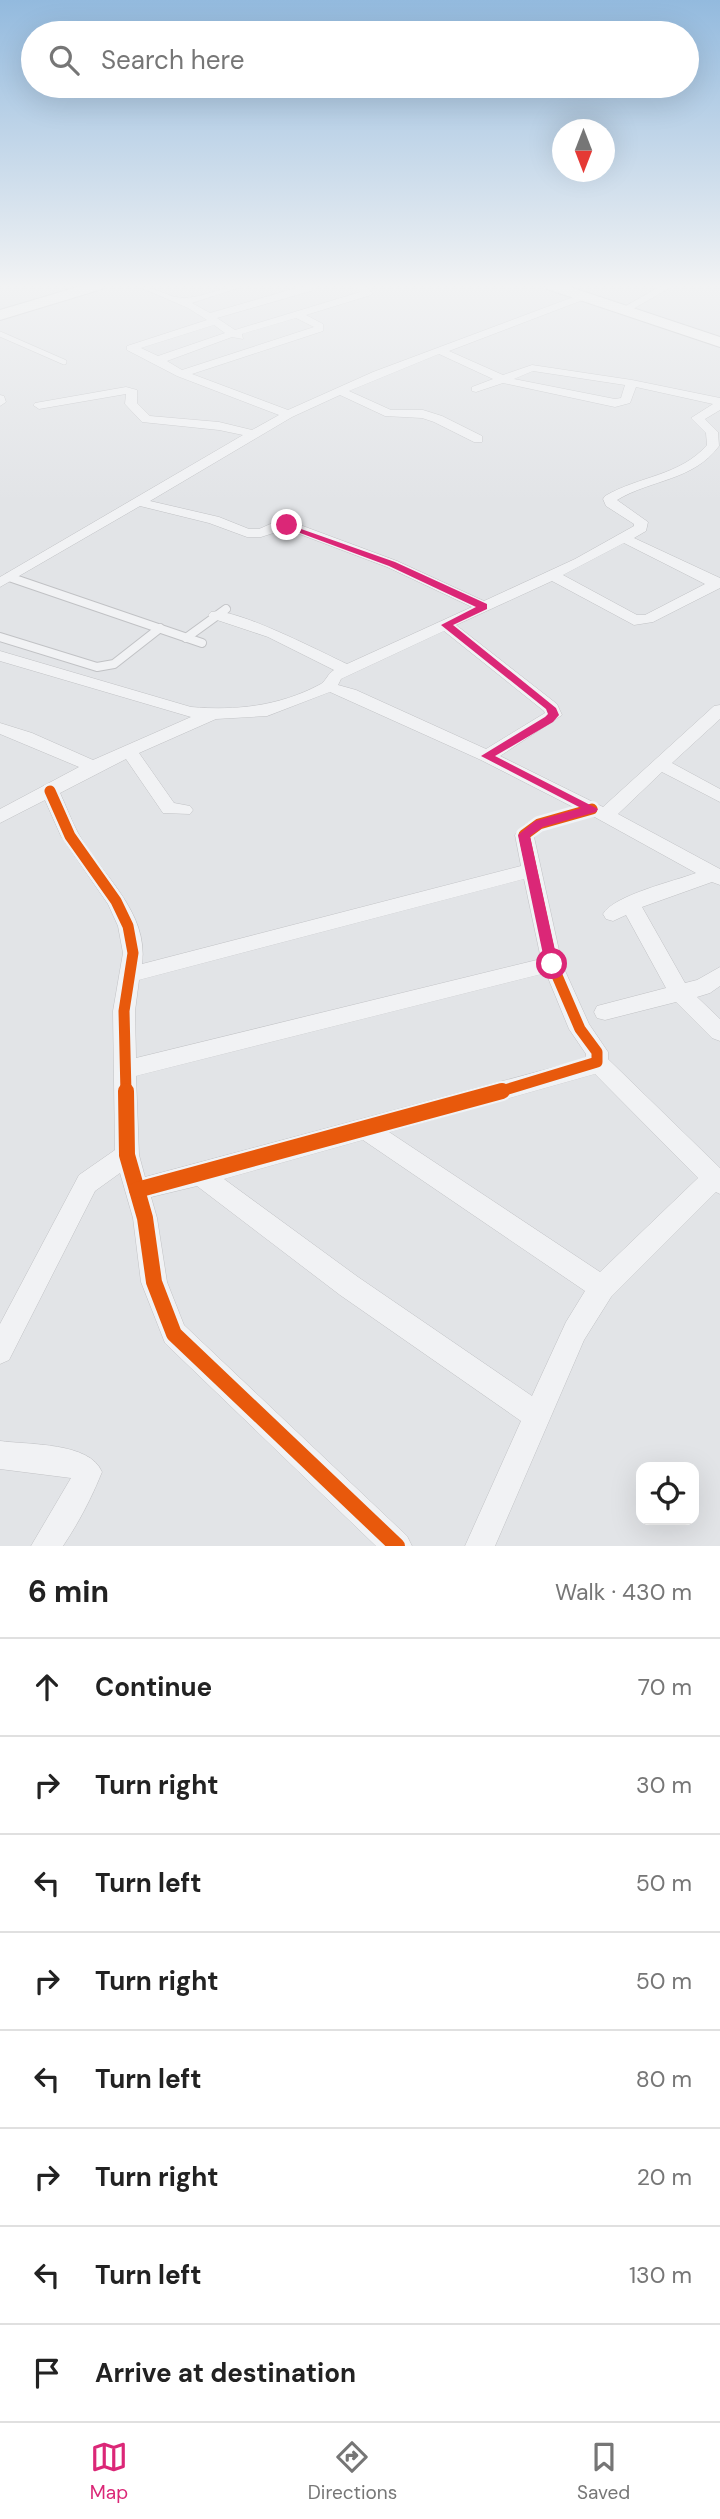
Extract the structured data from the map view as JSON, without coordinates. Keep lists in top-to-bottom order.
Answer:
{
  "north": "bottom",
  "page": {
    "search": "Search here",
    "heading": ["6 min", "Walk · 430 m"],
    "list": [
      ["Continue", "70 m"],
      ["Turn right", "30 m"],
      ["Turn left", "50 m"],
      ["Turn right", "50 m"],
      ["Turn left", "80 m"],
      ["Turn right", "20 m"],
      ["Turn left", "130 m"],
      "Arrive at destination"
    ],
    "nav": ["Map", "Directions", "Saved"]
  }
}
